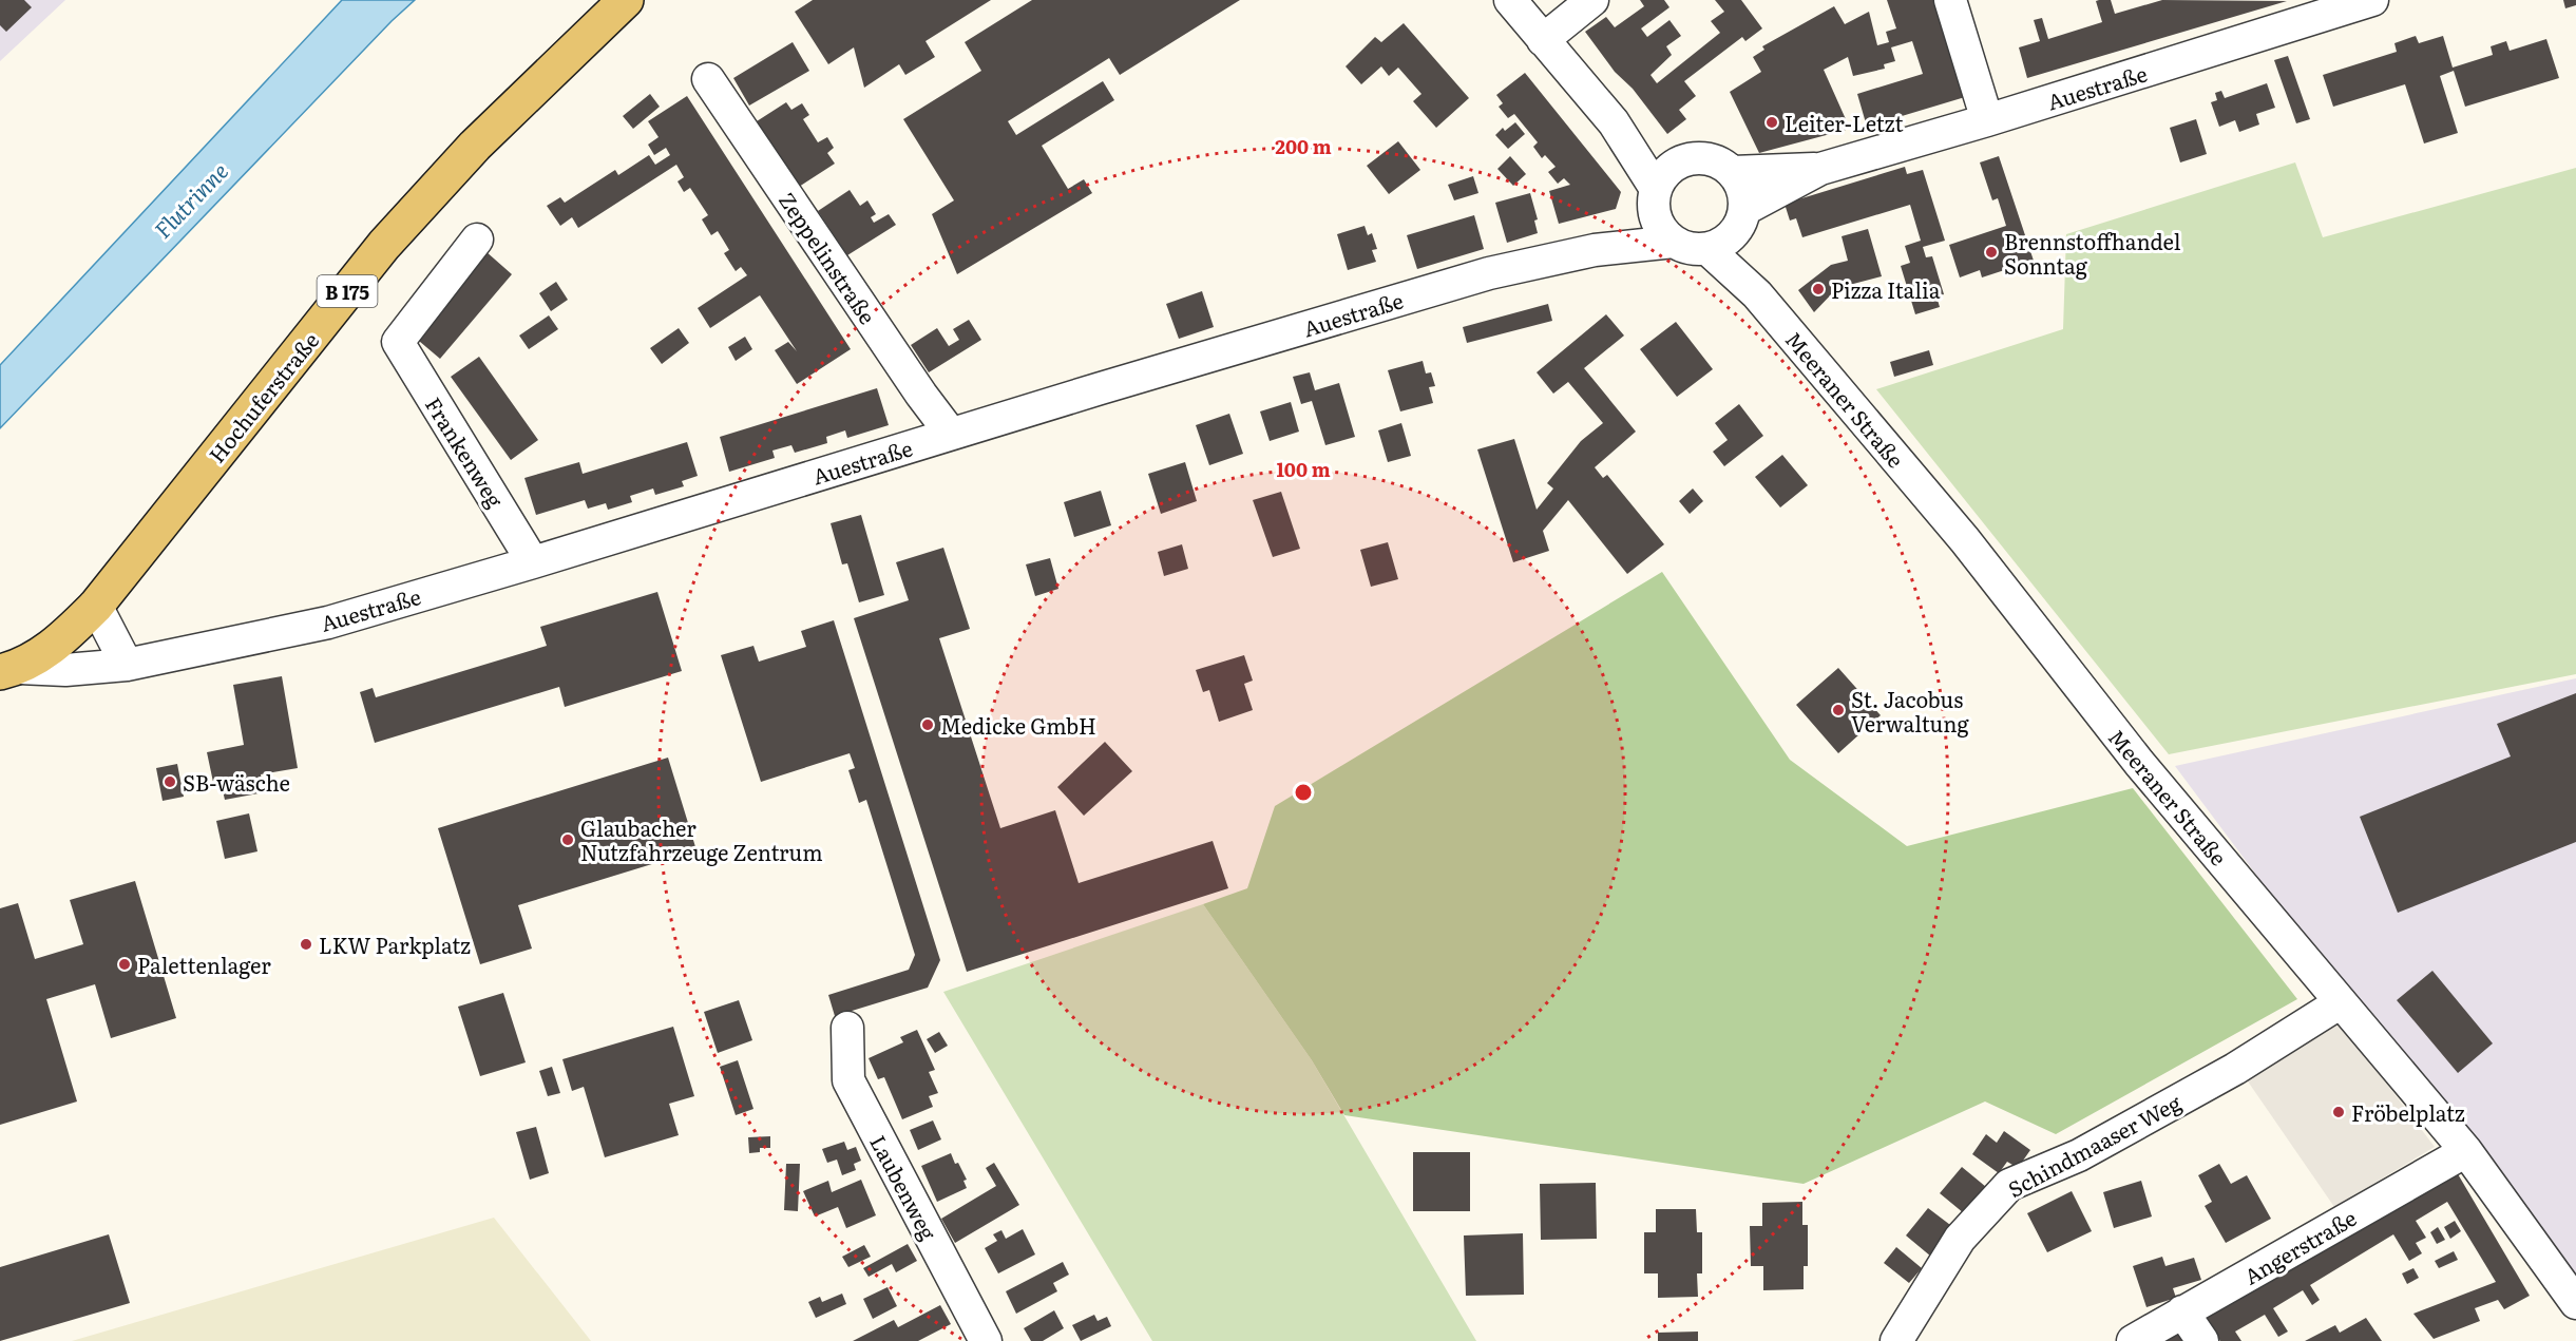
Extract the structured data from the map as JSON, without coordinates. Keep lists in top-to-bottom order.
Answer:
{
  "streets": {
    "main road": ["B 175", "Hochuferstraße"],
    "street": [
      "Auestraße",
      "Zeppelinstraße",
      "Meeraner Straße",
      "Frankenweg",
      "Schindmaaser Weg",
      "Laubenweg",
      "Angerstraße"
    ]
  },
  "crossings": [
    ["Auestraße", "Zeppelinstraße"],
    ["Auestraße", "Hochuferstraße"],
    ["Auestraße", "Meeraner Straße"],
    ["Auestraße", "Frankenweg"],
    ["Meeraner Straße", "Schindmaaser Weg"],
    ["Meeraner Straße", "Angerstraße"]
  ],
  "water": ["Flutrinne"],
  "places": [
    "Leiter-Letzt",
    "Brennstoffhandel Sonntag",
    "Pizza Italia",
    "St. Jacobus Verwaltung",
    "Medicke GmbH",
    "SB-wäsche",
    "Glaubacher Nutzfahrzeuge Zentrum",
    "LKW Parkplatz",
    "Palettenlager",
    "Fröbelplatz"
  ],
  "rings": ["200 m", "100 m"]
}
